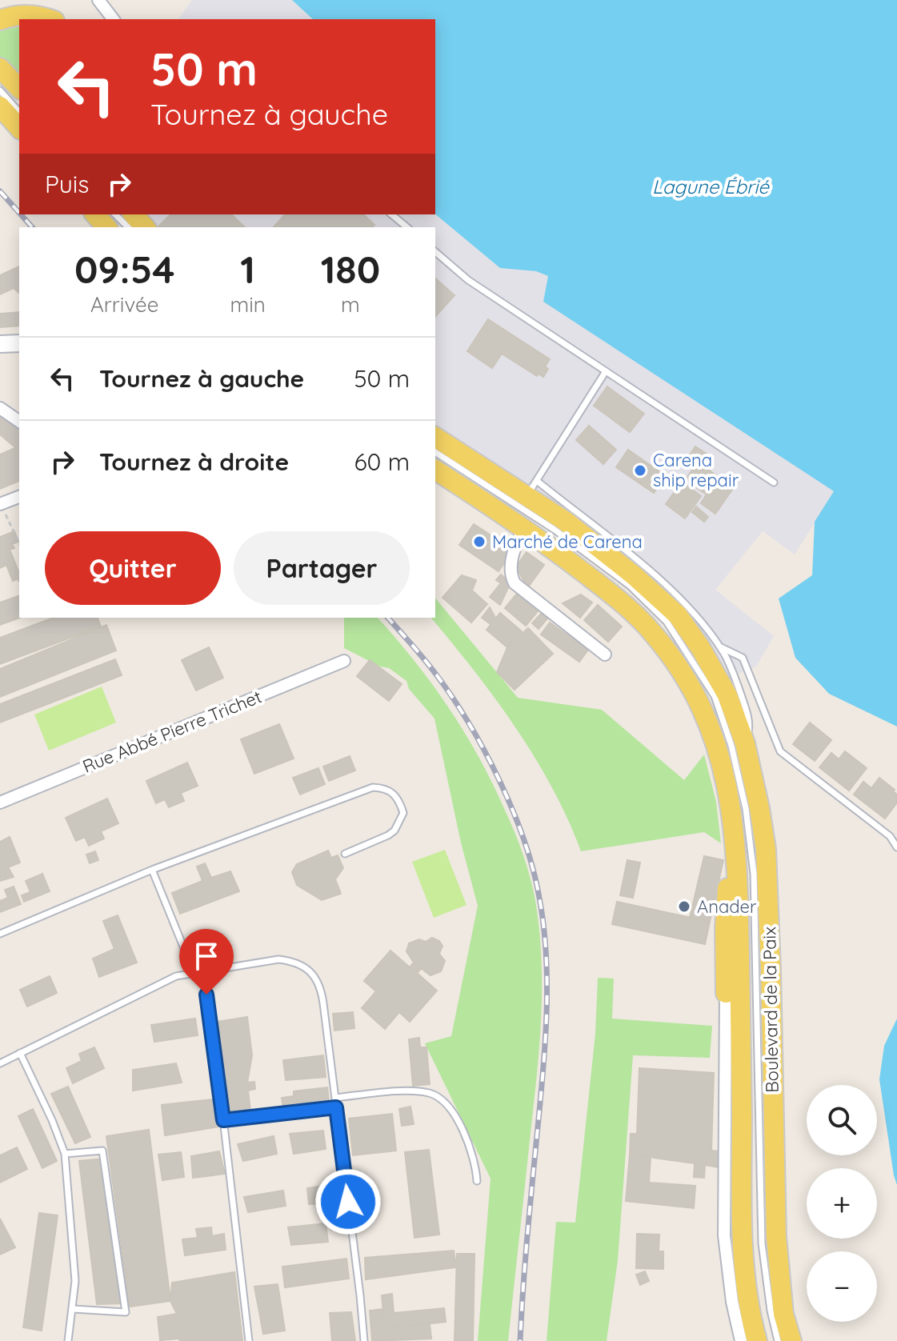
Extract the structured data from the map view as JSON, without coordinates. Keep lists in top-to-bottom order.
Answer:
{
  "streets": {
    "main road": ["Boulevard de la Paix"],
    "street": ["Rue Abbé Pierre Trichet"]
  },
  "water": ["Lagune Ébrié"],
  "places": ["Carena ship repair", "Marché de Carena", "Anader"],
  "page": {
    "turn": ["50 m", "Tournez à gauche"],
    "then": "Puis",
    "eta": [
      "09:54",
      "Arrivée",
      "1",
      "min",
      "180",
      "m"
    ],
    "list": [
      {
        "name": "Tournez à gauche",
        "value": "50 m"
      },
      {
        "name": "Tournez à droite",
        "value": "60 m"
      }
    ],
    "buttons": ["Quitter", "Partager"],
    "map_buttons": ["+", "−"]
  }
}
